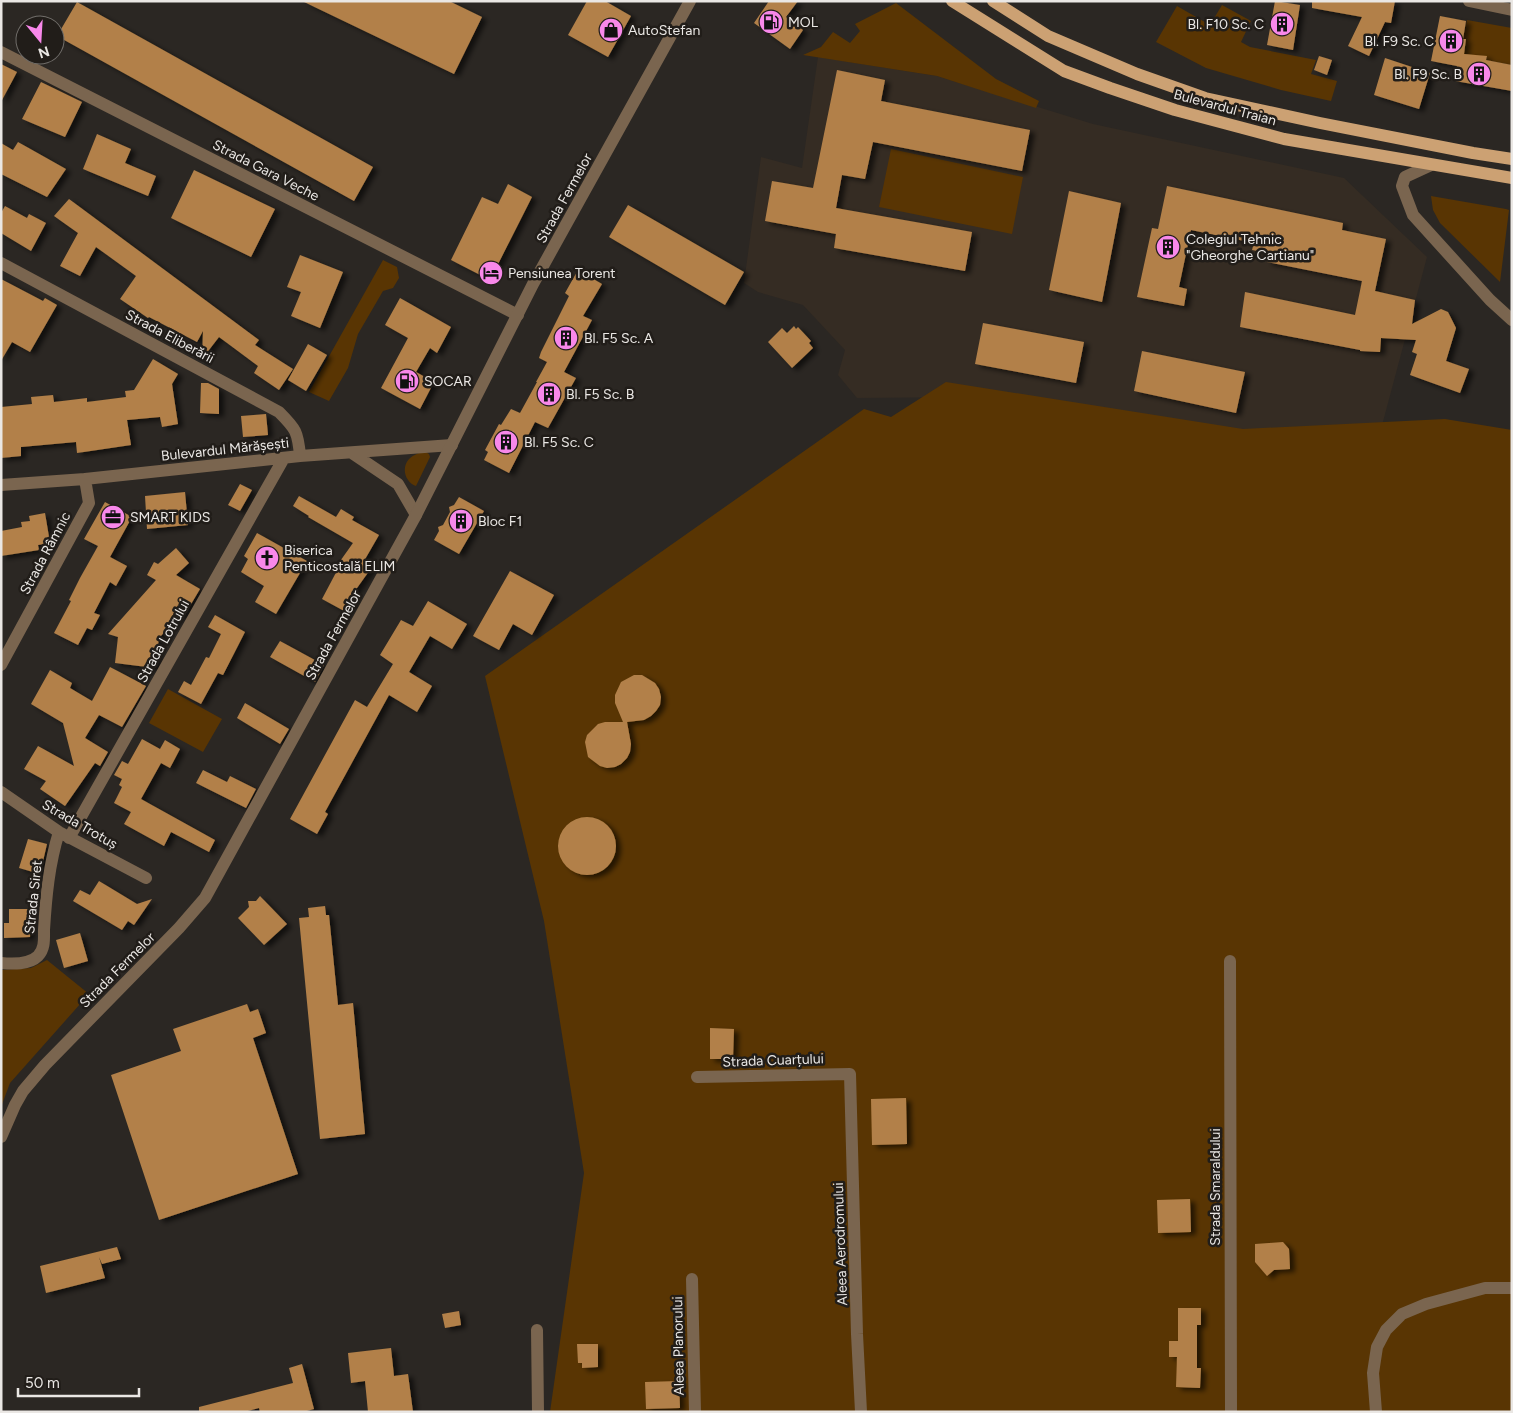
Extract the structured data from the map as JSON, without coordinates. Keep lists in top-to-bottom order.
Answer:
{
  "streets": {
    "main road": ["Bulevardul Traian"],
    "street": [
      "Strada Gara Veche",
      "Strada Fermelor",
      "Strada Eliberării",
      "Bulevardul Mărășești",
      "Strada Râmnic",
      "Strada Lotrului",
      "Strada Trotuș",
      "Strada Siret",
      "Strada Cuarțului",
      "Strada Smaraldului",
      "Aleea Aerodromului",
      "Aleea Planorului"
    ]
  },
  "crossings": [
    ["Strada Gara Veche", "Strada Fermelor"],
    ["Strada Fermelor", "Bulevardul Mărășești"],
    ["Strada Eliberării", "Bulevardul Mărășești"],
    ["Bulevardul Mărășești", "Strada Râmnic"],
    ["Bulevardul Mărășești", "Strada Lotrului"],
    ["Strada Lotrului", "Strada Trotuș"],
    ["Strada Lotrului", "Strada Siret"],
    ["Strada Trotuș", "Strada Siret"],
    ["Strada Cuarțului", "Aleea Aerodromului"]
  ],
  "places": {
    "fuel station": ["MOL", "SOCAR"],
    "building": [
      "Bl. F10 Sc. C",
      "Bl. F9 Sc. C",
      "Bl. F9 Sc. B",
      "Colegiul Tehnic \"Gheorghe Cartianu\"",
      "Bl. F5 Sc. A",
      "Bl. F5 Sc. B",
      "Bl. F5 Sc. C",
      "Bloc F1"
    ],
    "shop": ["AutoStefan"],
    "hotel": ["Pensiunea Torent"],
    "office": ["SMART KIDS"],
    "church": ["Biserica Penticostală ELIM"]
  },
  "scale_bar": "50 m",
  "north": "bottom"
}
